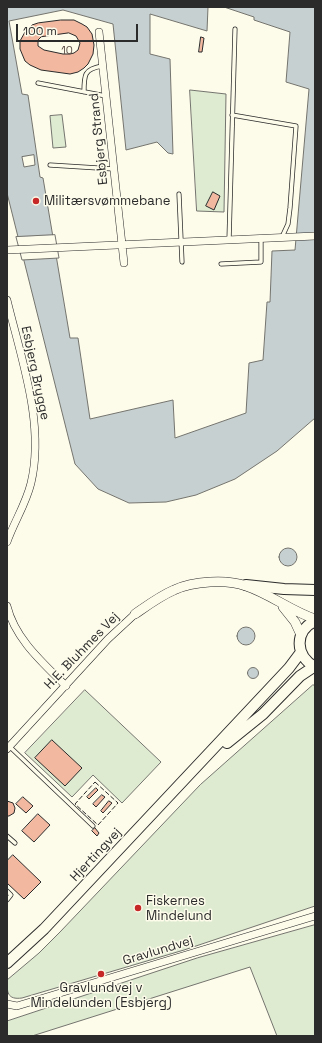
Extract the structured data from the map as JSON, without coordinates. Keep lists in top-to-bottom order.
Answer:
{
  "streets": {
    "main road": ["Hjertingvej"],
    "street": [
      "Esbjerg Strand",
      "Esbjerg Brygge",
      "H.E. Bluhmes Vej",
      "Gravlundvej"
    ]
  },
  "places": ["Militærsvømmebane", "Fiskernes Mindelund", "Gravlundvej v Mindelunden (Esbjerg)"],
  "house_numbers": ["10"],
  "scale_bar": "100 m"
}
